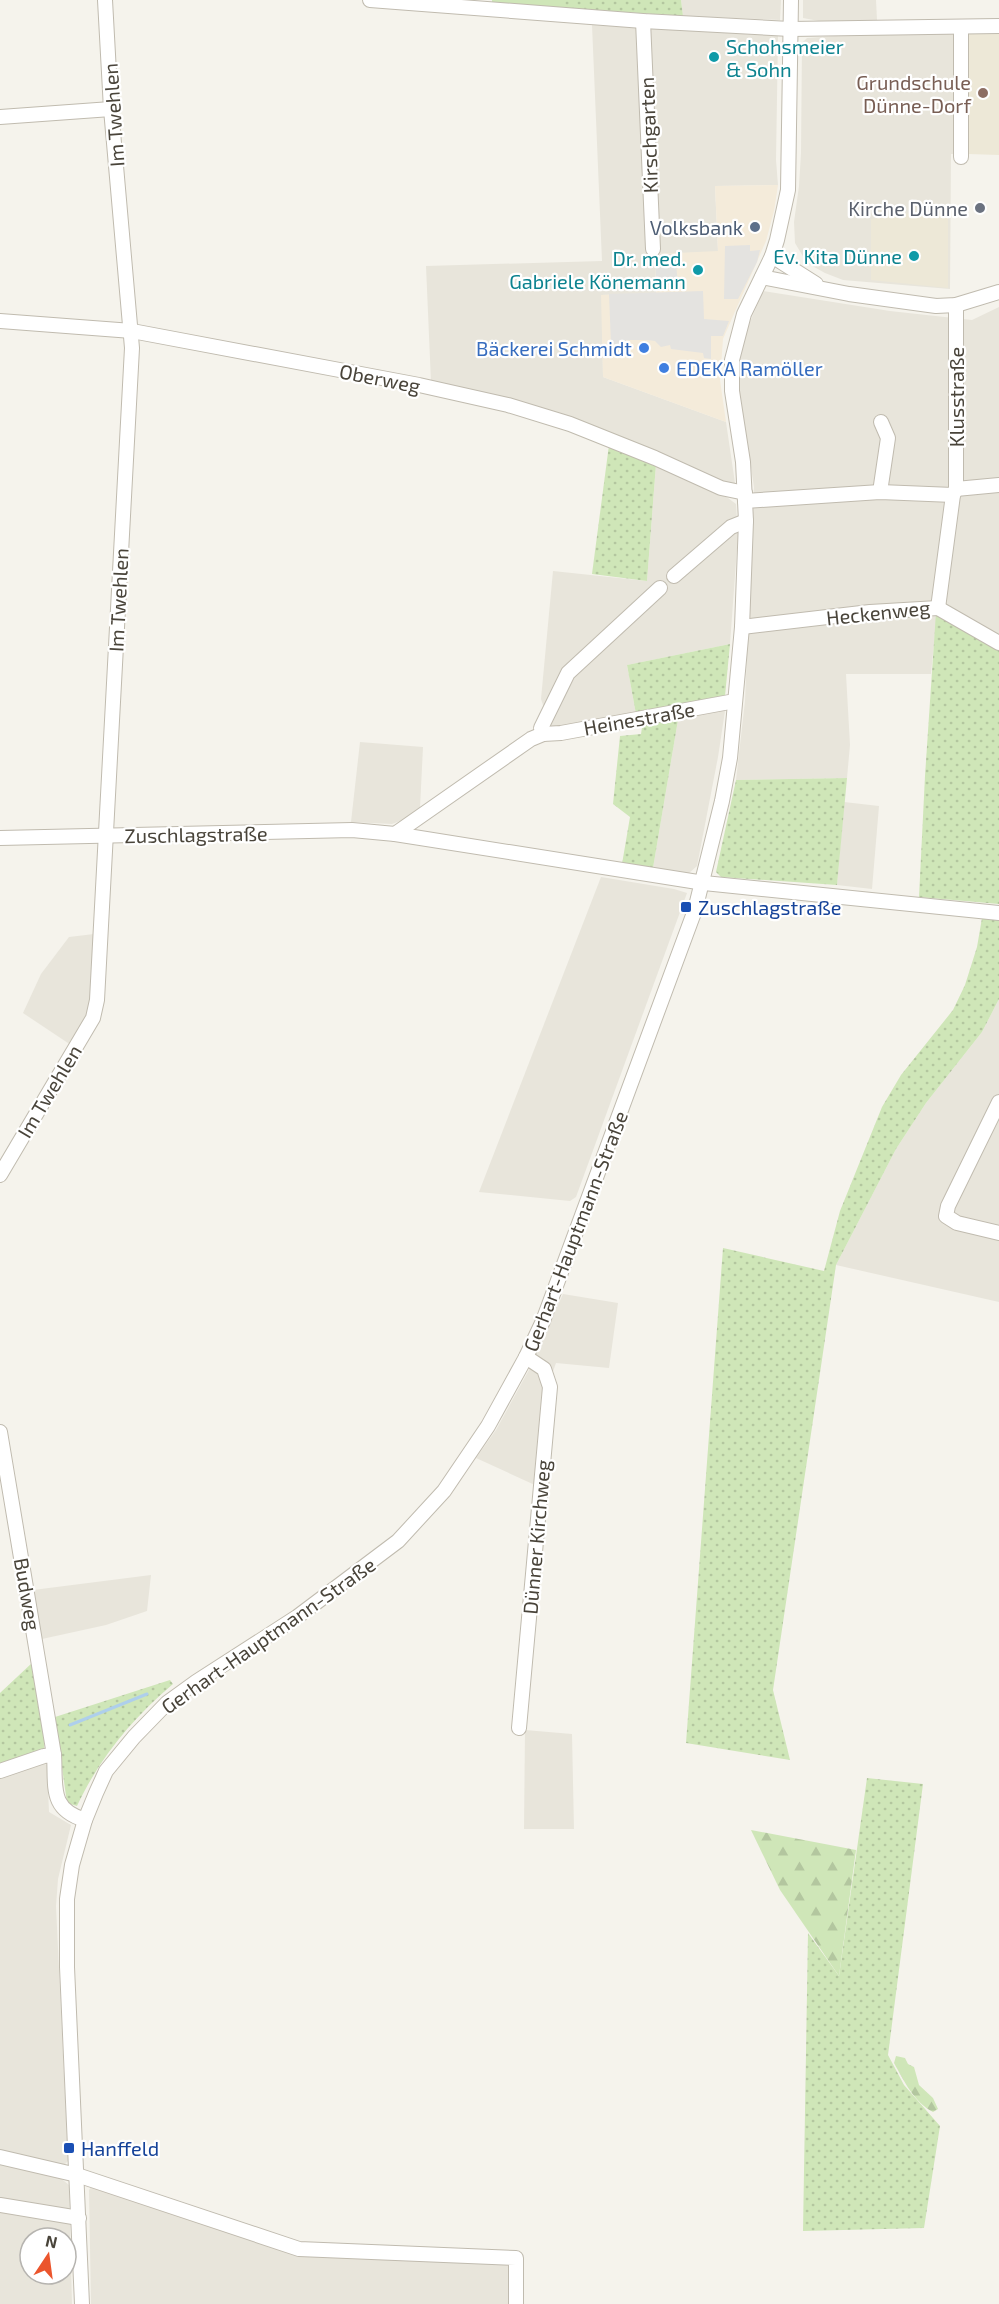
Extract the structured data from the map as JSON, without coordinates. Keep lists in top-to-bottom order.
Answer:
{
  "streets": {
    "street": [
      "Im Twehlen",
      "Kirschgarten",
      "Oberweg",
      "Klusstraße",
      "Heckenweg",
      "Heinestraße",
      "Zuschlagstraße",
      "Gerhart-Hauptmann-Straße",
      "Dünner Kirchweg",
      "Budweg"
    ]
  },
  "crossings": [
    ["Im Twehlen", "Oberweg"],
    ["Im Twehlen", "Zuschlagstraße"],
    ["Oberweg", "Gerhart-Hauptmann-Straße"],
    ["Klusstraße", "Heckenweg"],
    ["Heckenweg", "Gerhart-Hauptmann-Straße"],
    ["Heinestraße", "Zuschlagstraße"],
    ["Heinestraße", "Gerhart-Hauptmann-Straße"],
    ["Zuschlagstraße", "Gerhart-Hauptmann-Straße"],
    ["Gerhart-Hauptmann-Straße", "Dünner Kirchweg"],
    ["Gerhart-Hauptmann-Straße", "Budweg"]
  ],
  "places": {
    "other": [
      "Schohsmeier & Sohn",
      "Grundschule Dünne-Dorf",
      "Kirche Dünne",
      "Volksbank",
      "Ev. Kita Dünne",
      "Dr. med. Gabriele Könemann",
      "Bäckerei Schmidt",
      "EDEKA Ramöller"
    ],
    "transit": ["Zuschlagstraße", "Hanffeld"]
  },
  "north": "top"
}
